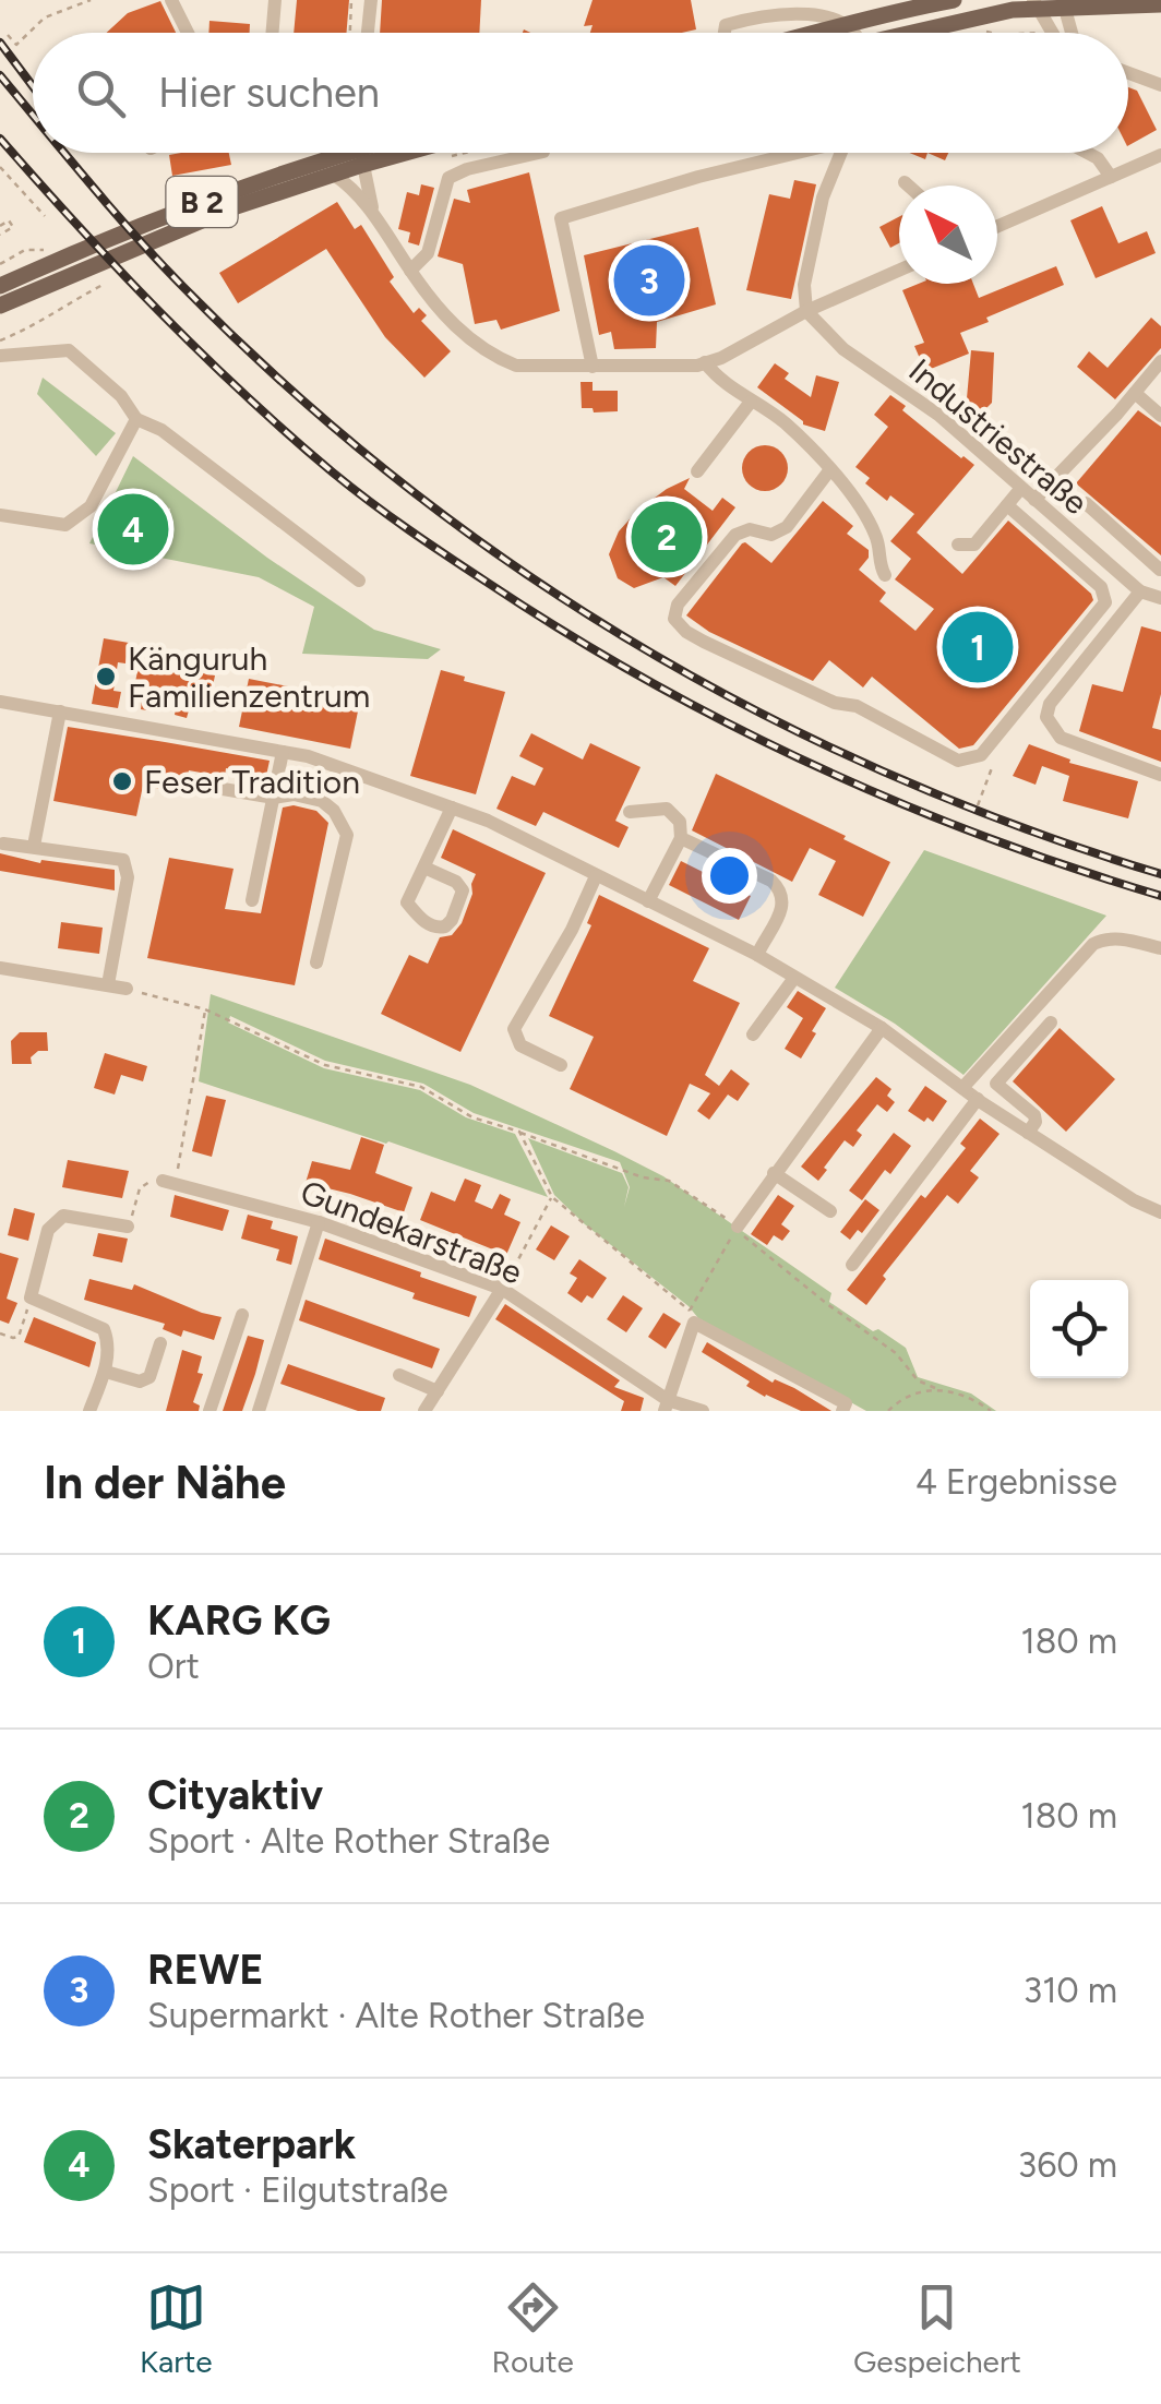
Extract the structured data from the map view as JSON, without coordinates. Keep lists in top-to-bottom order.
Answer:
{
  "streets": {
    "main road": ["B 2"],
    "street": ["Industriestraße", "Gundekarstraße"]
  },
  "places": ["Känguruh Familienzentrum", "Feser Tradition"],
  "north": "top left",
  "page": {
    "search": "Hier suchen",
    "pins": [
      "3",
      "4",
      "2",
      "1"
    ],
    "heading": ["In der Nähe", "4 Ergebnisse"],
    "list": [
      {
        "mark": "1",
        "name": "KARG KG",
        "note": "Ort",
        "value": "180 m"
      },
      {
        "mark": "2",
        "name": "Cityaktiv",
        "note": "Sport · Alte Rother Straße",
        "value": "180 m"
      },
      {
        "mark": "3",
        "name": "REWE",
        "note": "Supermarkt · Alte Rother Straße",
        "value": "310 m"
      },
      {
        "mark": "4",
        "name": "Skaterpark",
        "note": "Sport · Eilgutstraße",
        "value": "360 m"
      }
    ],
    "nav": ["Karte", "Route", "Gespeichert"]
  }
}
